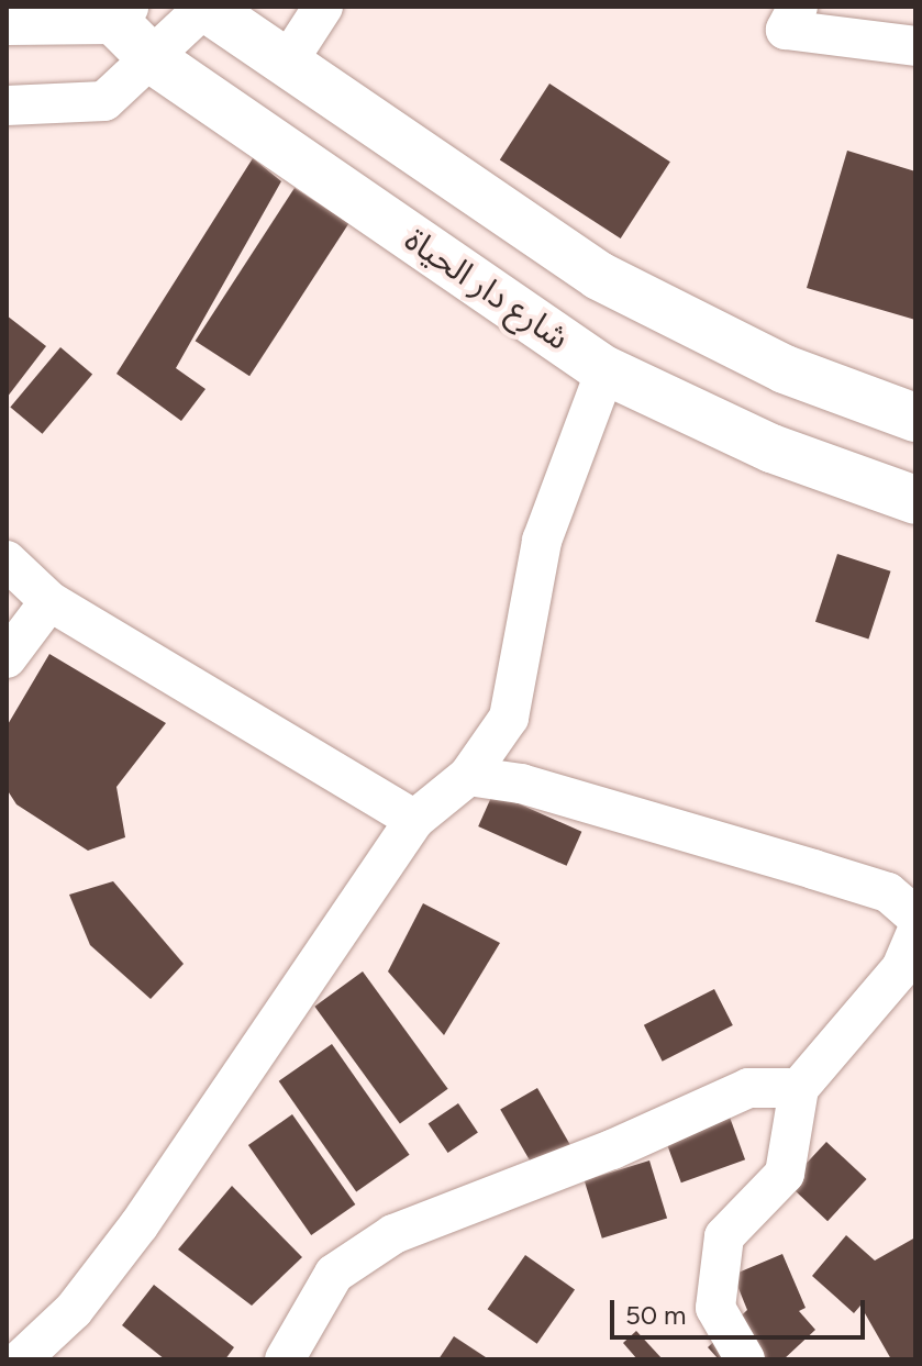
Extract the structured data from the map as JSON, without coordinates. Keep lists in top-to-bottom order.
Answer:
{
  "streets": {
    "main road": ["شارع دار الحياة"]
  },
  "scale_bar": "50 m"
}
